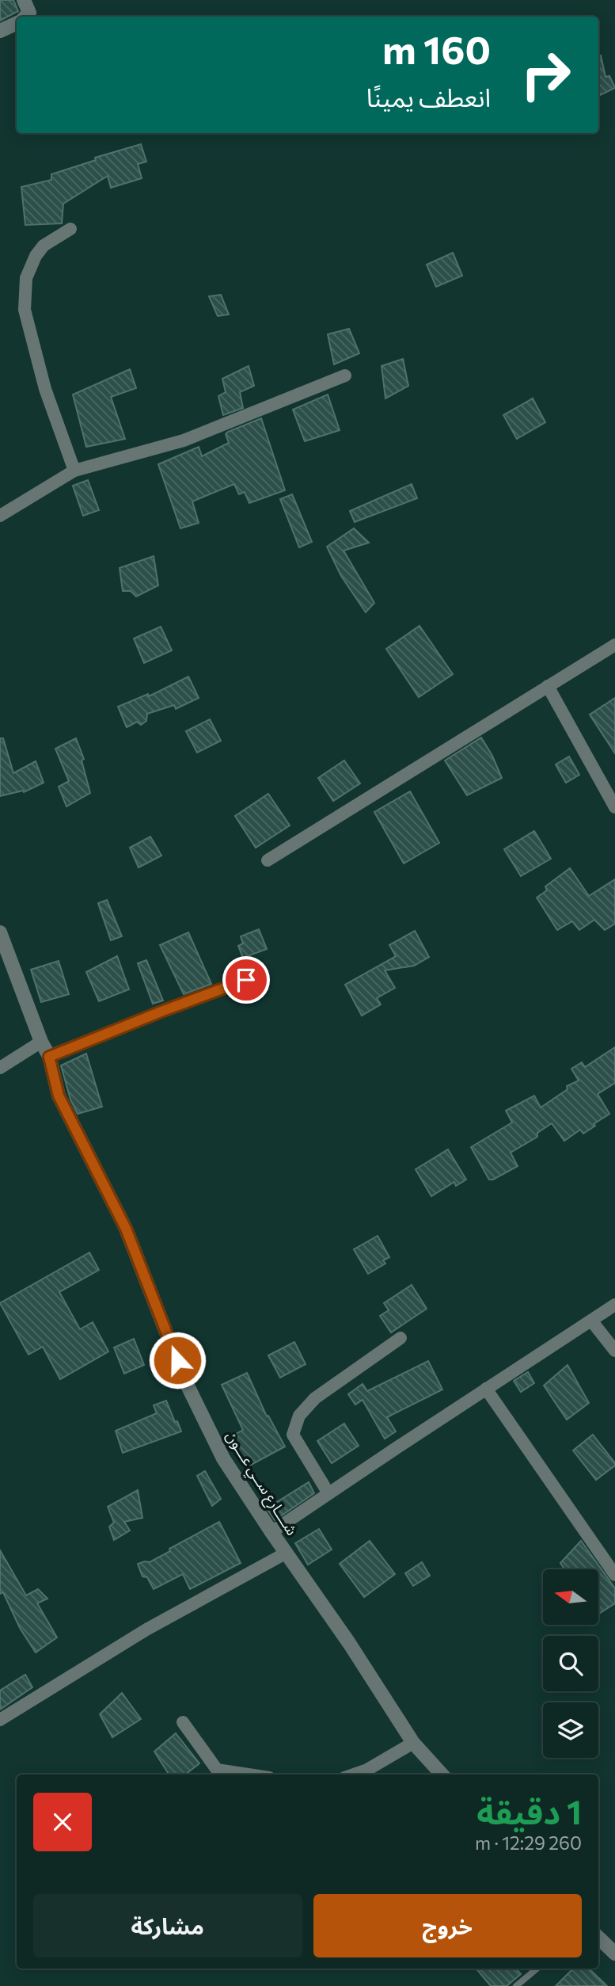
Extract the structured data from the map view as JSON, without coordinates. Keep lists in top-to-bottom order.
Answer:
{
  "streets": {
    "street": ["شــــارع ســي عـــون"]
  },
  "north": "left",
  "page": {
    "turn": ["160 m", "انعطف يمينًا"],
    "heading": ["1 دقيقة", "260 m · 12:29"],
    "buttons": ["خروج", "مشاركة"]
  }
}
